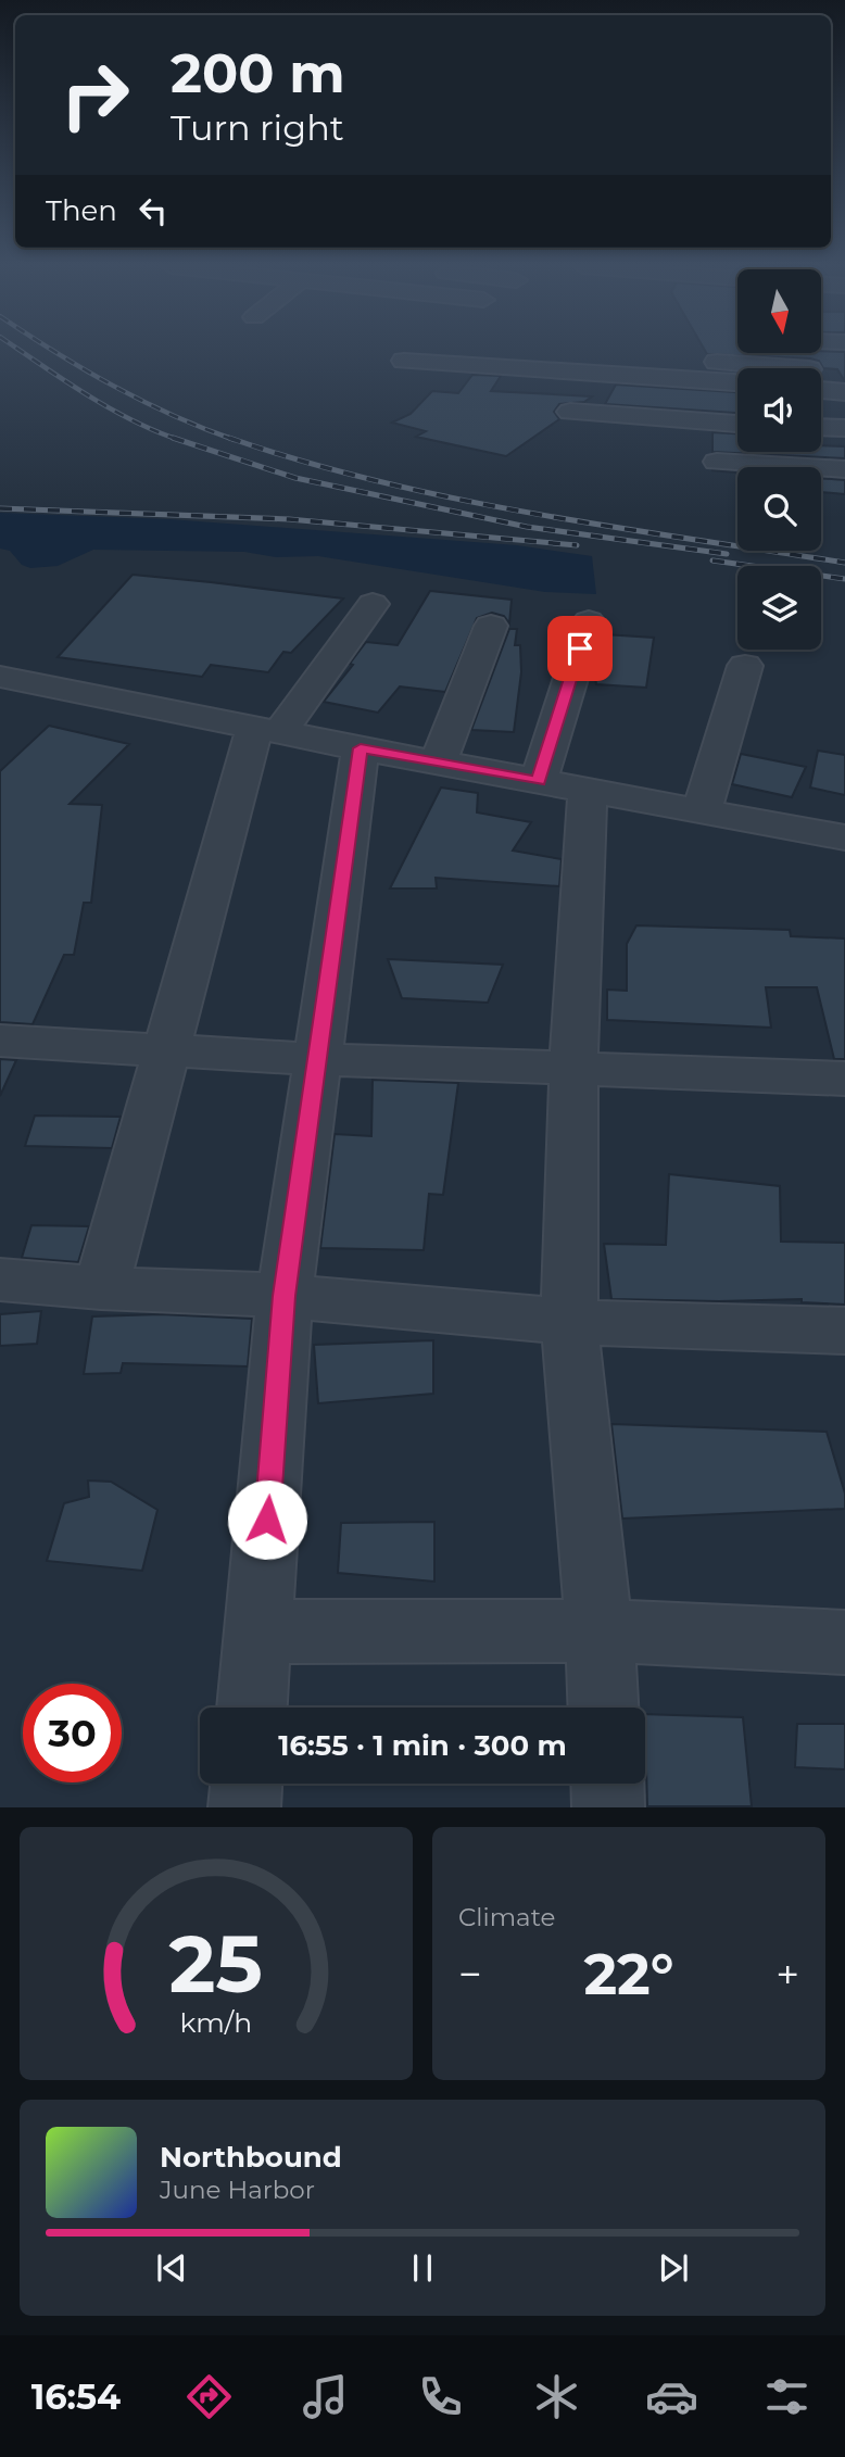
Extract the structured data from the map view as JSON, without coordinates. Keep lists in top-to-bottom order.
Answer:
{
  "north": "bottom",
  "page": {
    "turn": ["200 m", "Turn right"],
    "then": "Then",
    "limit": "30",
    "trip": "16:55 · 1 min · 300 m",
    "tile": "Climate",
    "heat": ["−", "22°", "+"],
    "song": ["Northbound", "June Harbor"],
    "tabs": "16:54",
    "gauge": ["25", "km/h"]
  }
}
